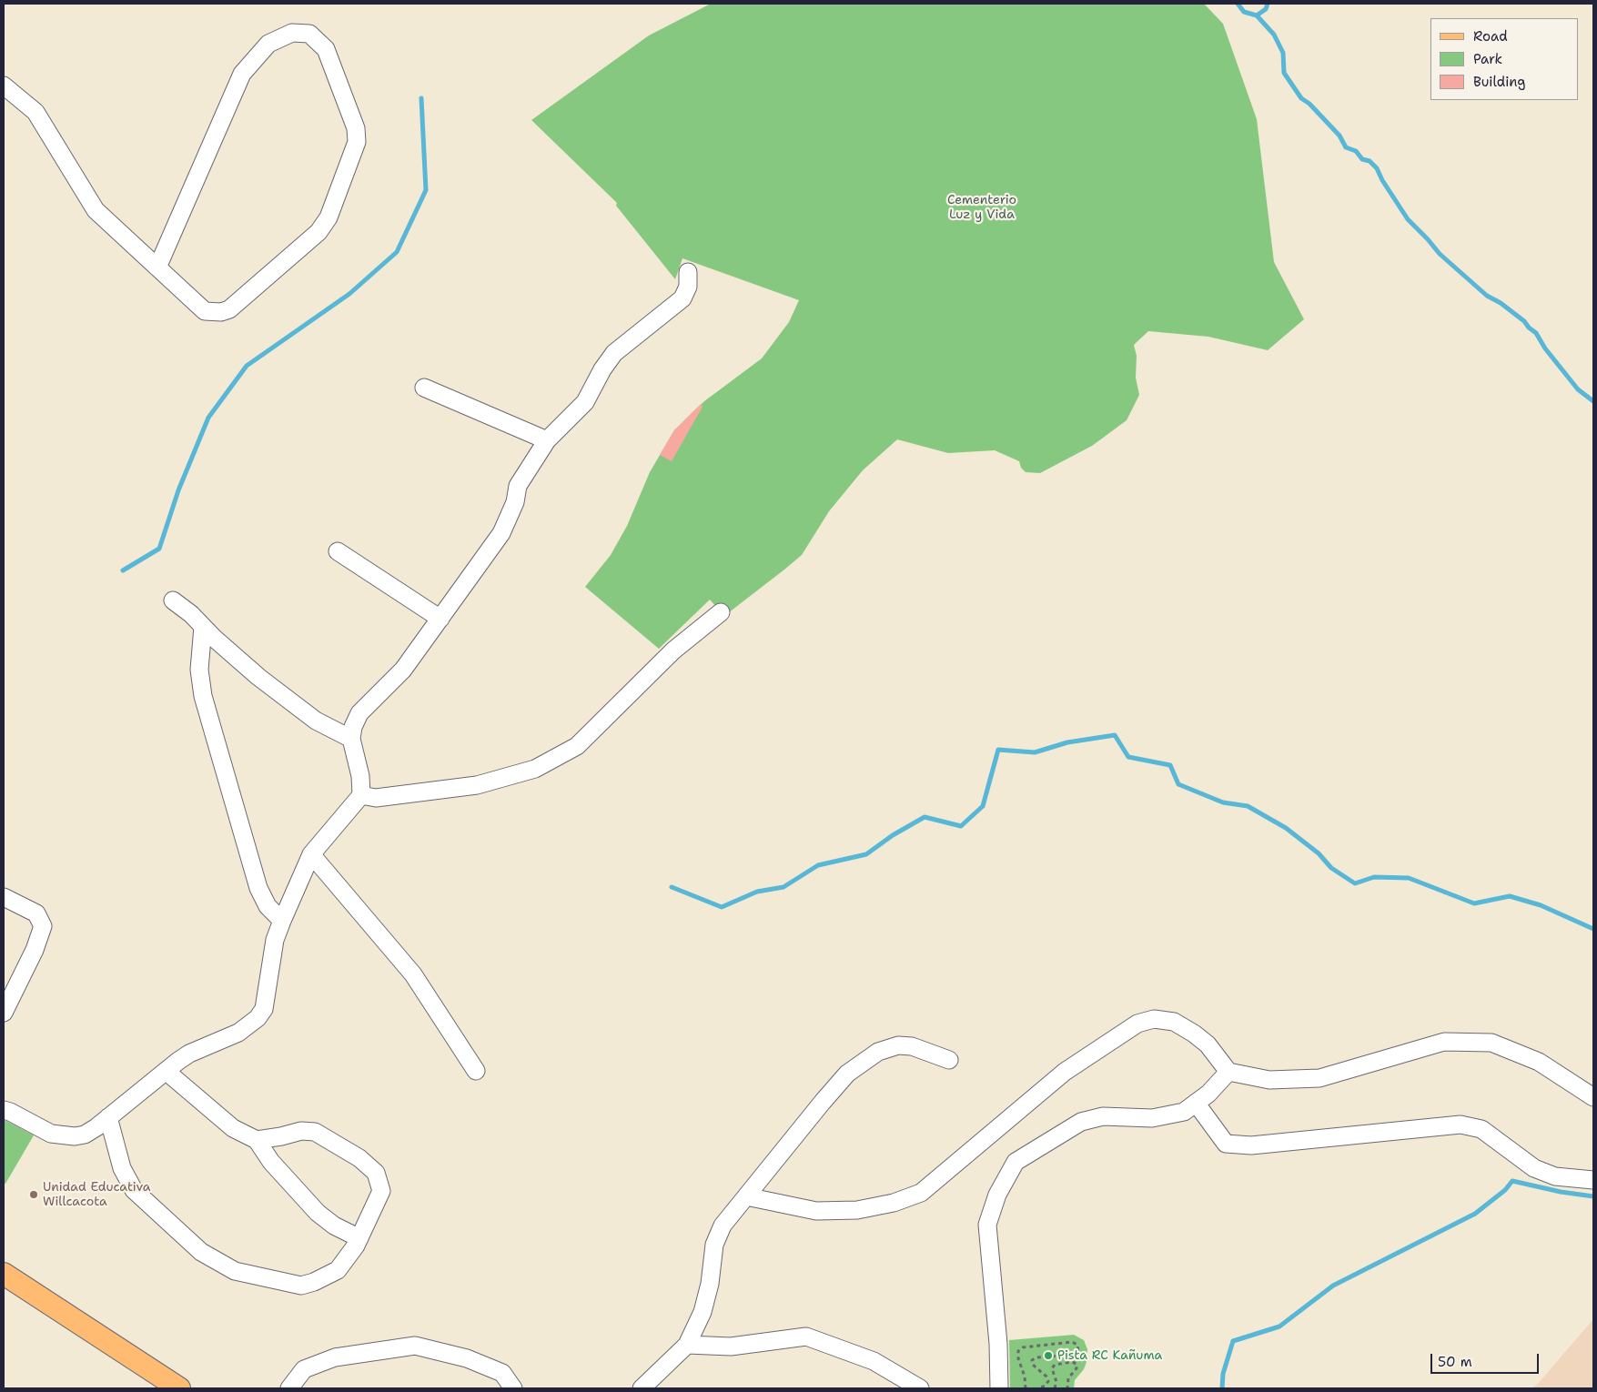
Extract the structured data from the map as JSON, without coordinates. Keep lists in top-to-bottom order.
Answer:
{
  "parks": ["Cementerio Luz y Vida"],
  "places": ["Unidad Educativa Willcacota", "Pista RC Kañuma"],
  "legend": ["Road", "Park", "Building"],
  "scale_bar": "50 m"
}
